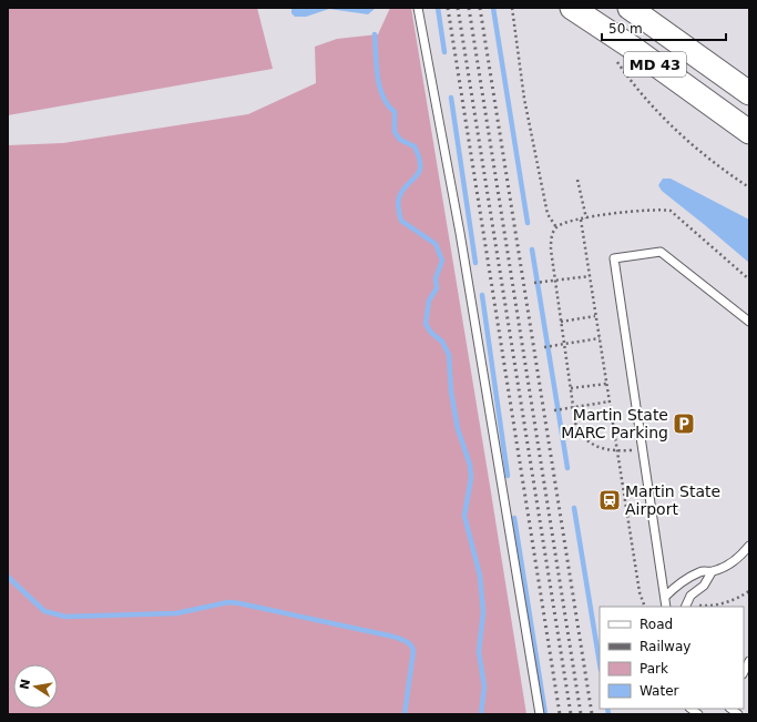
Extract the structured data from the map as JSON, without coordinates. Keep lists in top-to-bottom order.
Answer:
{
  "streets": {
    "main road": ["MD 43"]
  },
  "places": {
    "parking": ["Martin State MARC Parking"],
    "station": ["Martin State Airport"]
  },
  "legend": [
    "Road",
    "Railway",
    "Park",
    "Water"
  ],
  "scale_bar": "50 m",
  "north": "left"
}
